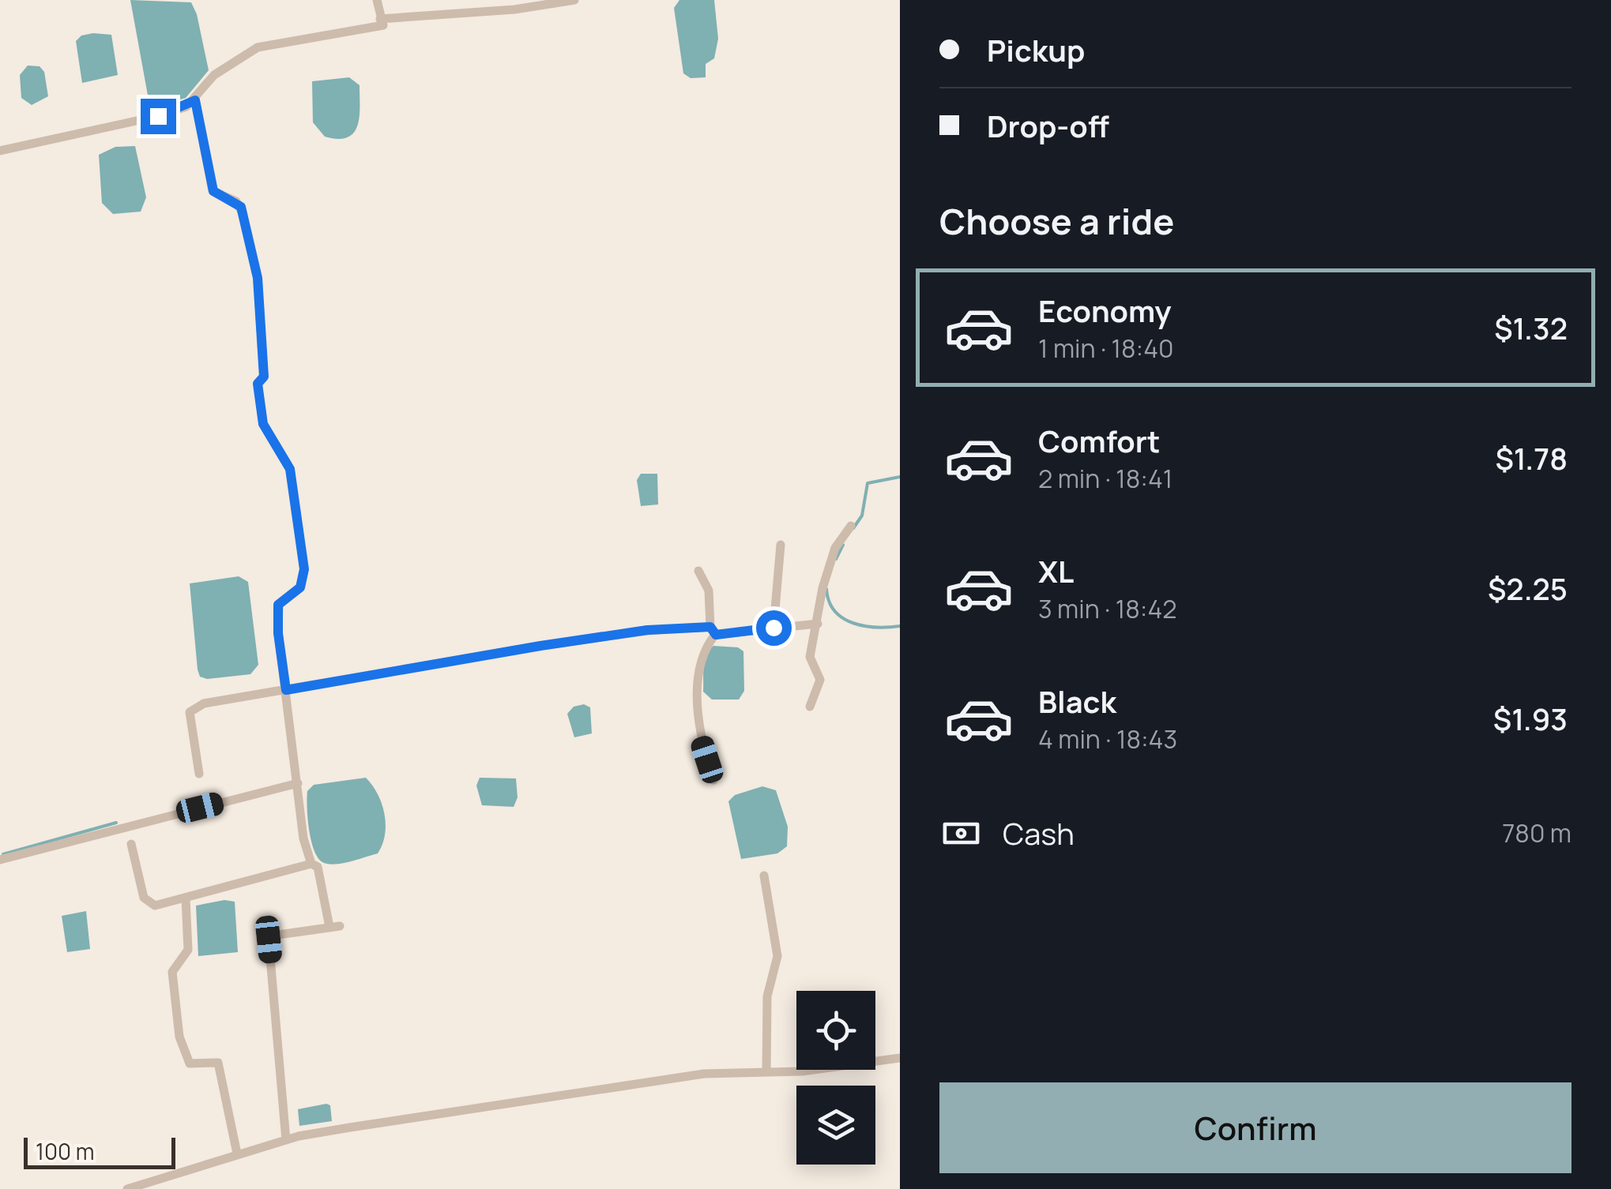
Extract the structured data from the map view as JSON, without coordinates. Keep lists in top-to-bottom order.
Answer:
{
  "scale_bar": "100 m",
  "page": {
    "banner": ["Pickup", "Drop-off"],
    "heading": "Choose a ride",
    "list": [
      {
        "name": "Economy",
        "note": "1 min · 18:40",
        "value": "$1.32"
      },
      {
        "name": "Comfort",
        "note": "2 min · 18:41",
        "value": "$1.78"
      },
      {
        "name": "XL",
        "note": "3 min · 18:42",
        "value": "$2.25"
      },
      {
        "name": "Black",
        "note": "4 min · 18:43",
        "value": "$1.93"
      }
    ],
    "pay": ["Cash", "780 m"],
    "buttons": "Confirm",
    "scale": "100 m"
  }
}
